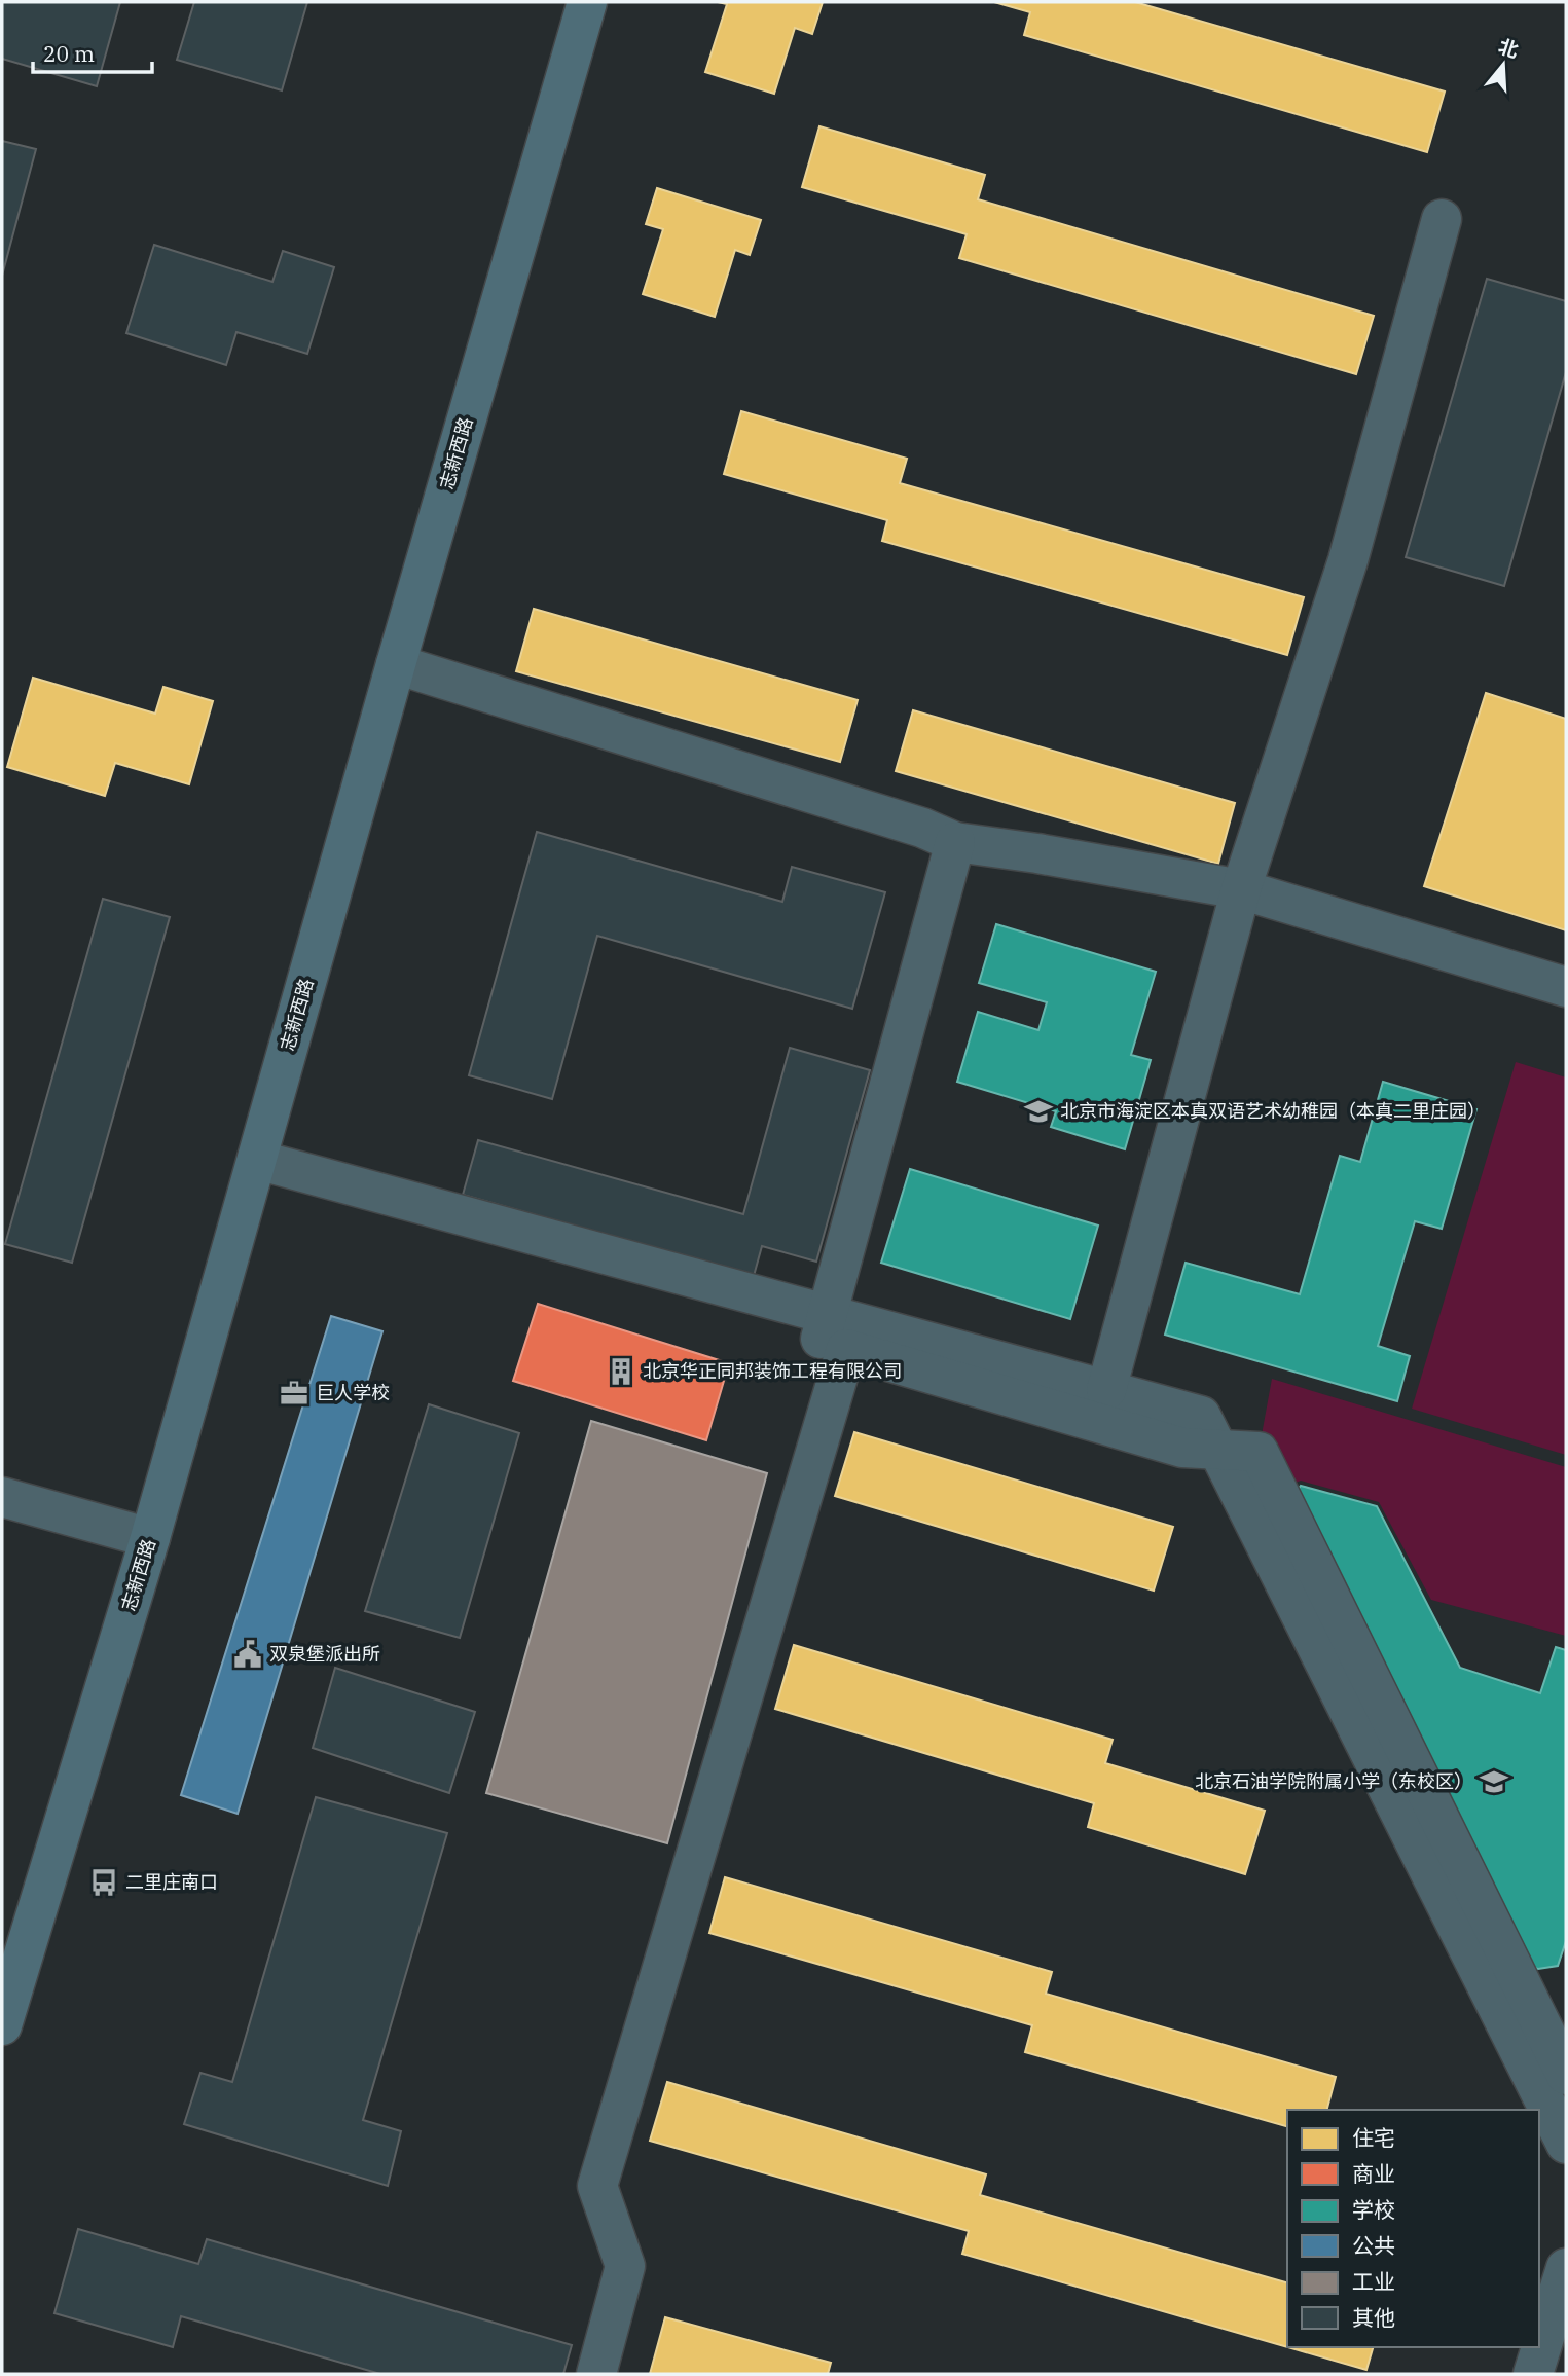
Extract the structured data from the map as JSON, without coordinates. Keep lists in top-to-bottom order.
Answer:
{
  "streets": {
    "street": ["志新西路"]
  },
  "places": {
    "school or university": ["北京市海淀区本真双语艺术幼稚园（本真二里庄园）", "北京石油学院附属小学（东校区）"],
    "building": ["北京华正同邦装饰工程有限公司"],
    "office": ["巨人学校"],
    "public building": ["双泉堡派出所"],
    "bus stop": ["二里庄南口"]
  },
  "legend": [
    "住宅",
    "商业",
    "学校",
    "公共",
    "工业",
    "其他"
  ],
  "scale_bar": "20 m",
  "north": "top"
}
